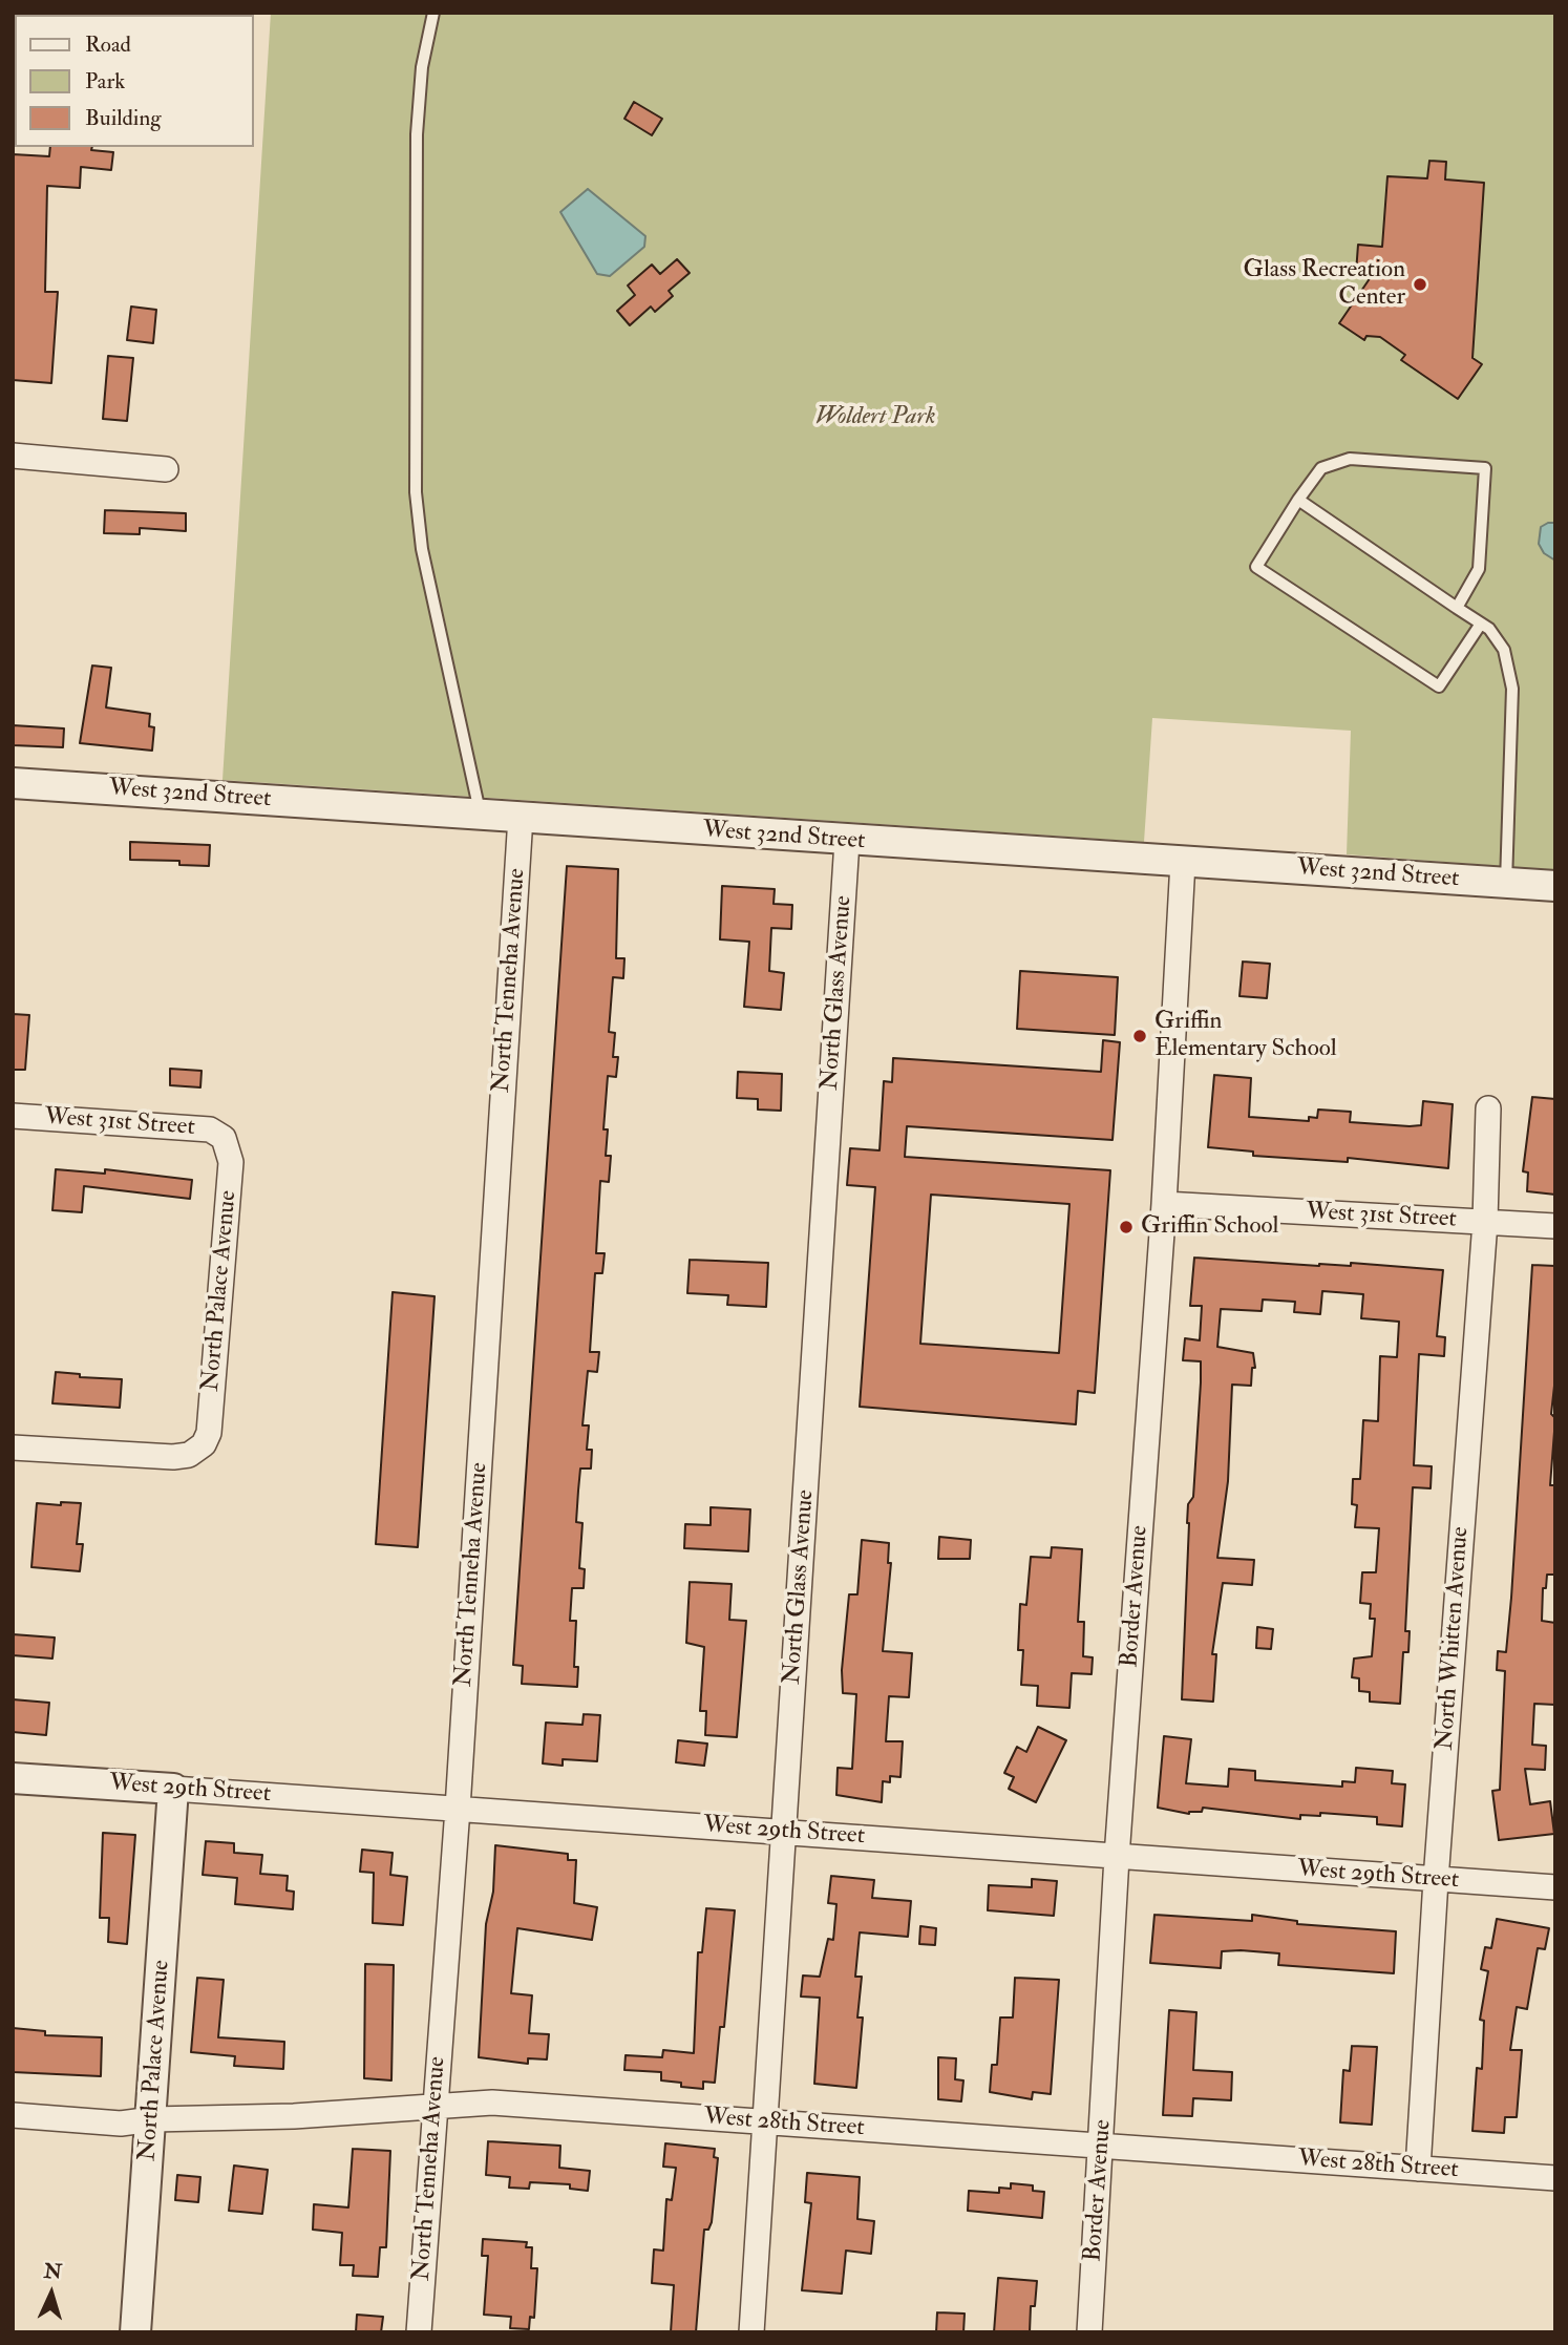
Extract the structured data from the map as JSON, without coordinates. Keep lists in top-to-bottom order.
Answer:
{
  "streets": {
    "street": [
      "West 32nd Street",
      "North Tenneha Avenue",
      "North Glass Avenue",
      "West 31st Street",
      "North Palace Avenue",
      "Border Avenue",
      "North Whitten Avenue",
      "West 29th Street",
      "West 28th Street"
    ]
  },
  "crossings": [
    ["West 32nd Street", "North Tenneha Avenue"],
    ["West 32nd Street", "North Glass Avenue"],
    ["West 32nd Street", "Border Avenue"],
    ["North Tenneha Avenue", "West 29th Street"],
    ["North Tenneha Avenue", "West 28th Street"],
    ["North Glass Avenue", "West 29th Street"],
    ["North Glass Avenue", "West 28th Street"],
    ["West 31st Street", "North Palace Avenue"],
    ["West 31st Street", "Border Avenue"],
    ["West 31st Street", "North Whitten Avenue"],
    ["North Palace Avenue", "West 29th Street"],
    ["North Palace Avenue", "West 28th Street"],
    ["Border Avenue", "West 29th Street"],
    ["Border Avenue", "West 28th Street"],
    ["North Whitten Avenue", "West 29th Street"],
    ["North Whitten Avenue", "West 28th Street"]
  ],
  "parks": ["Woldert Park"],
  "places": ["Glass Recreation Center", "Griffin Elementary School", "Griffin School"],
  "legend": ["Road", "Park", "Building"],
  "north": "top"
}
